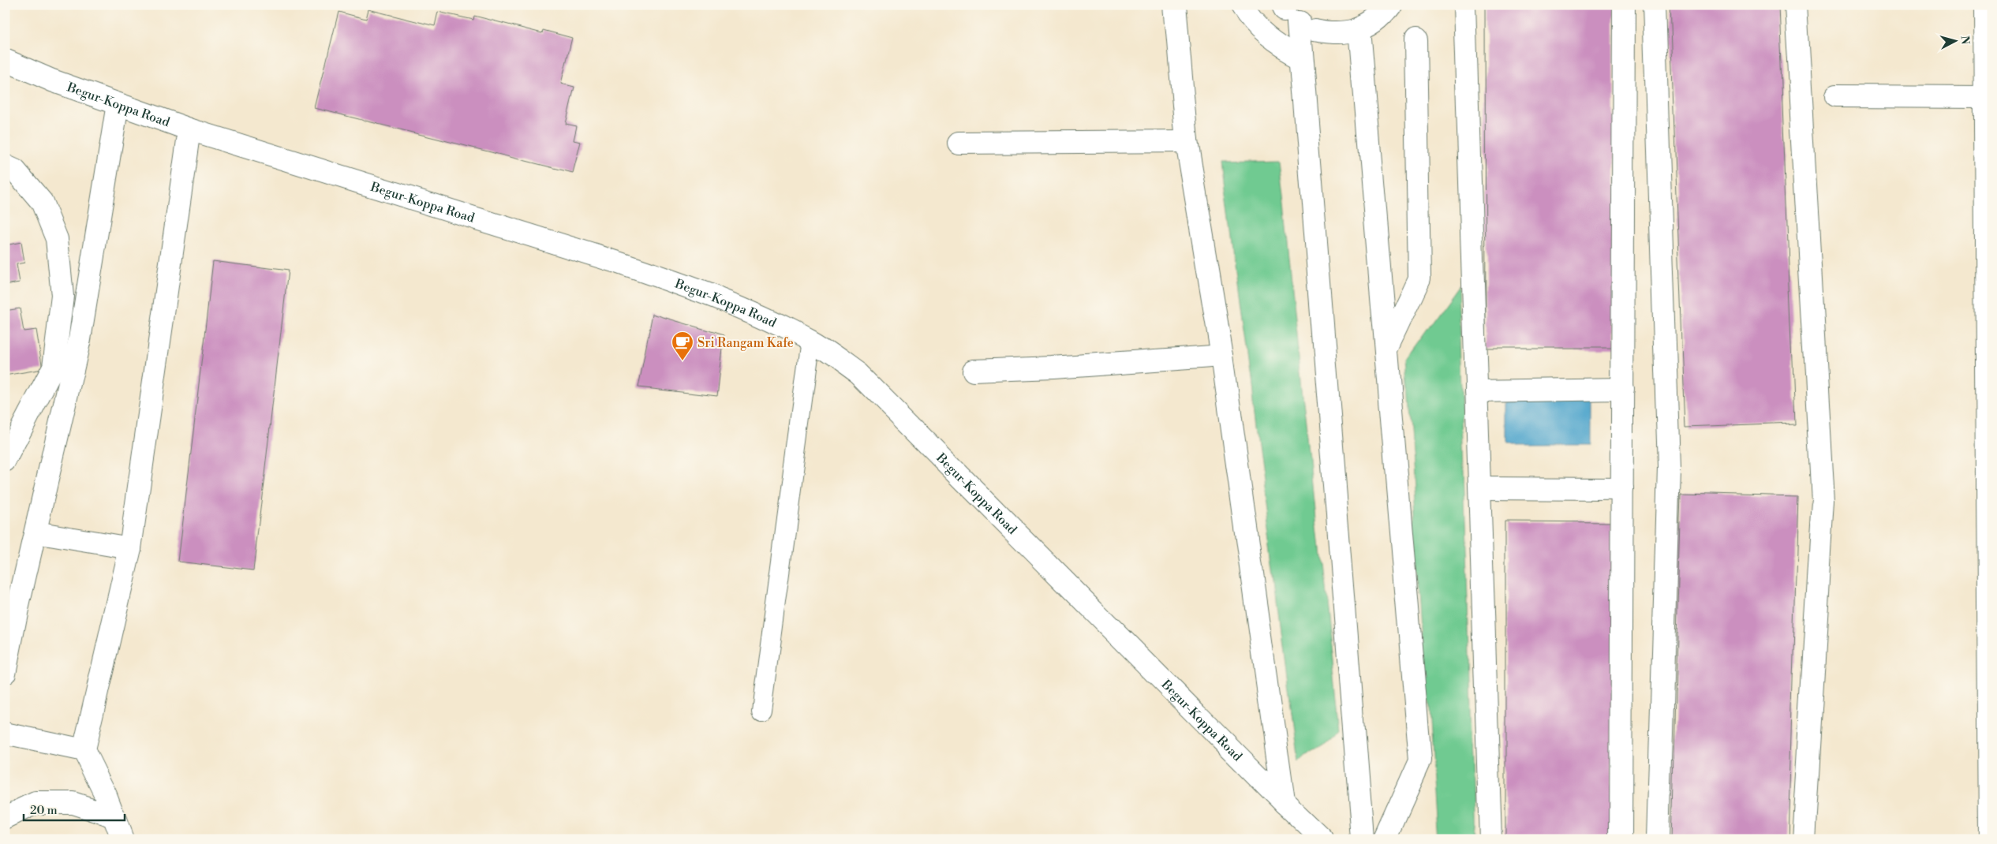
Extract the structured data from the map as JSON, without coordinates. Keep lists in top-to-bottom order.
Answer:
{
  "streets": {
    "street": ["Begur-Koppa Road"]
  },
  "places": {
    "cafe": ["Sri Rangam Kafe"]
  },
  "scale_bar": "20 m",
  "north": "right"
}
